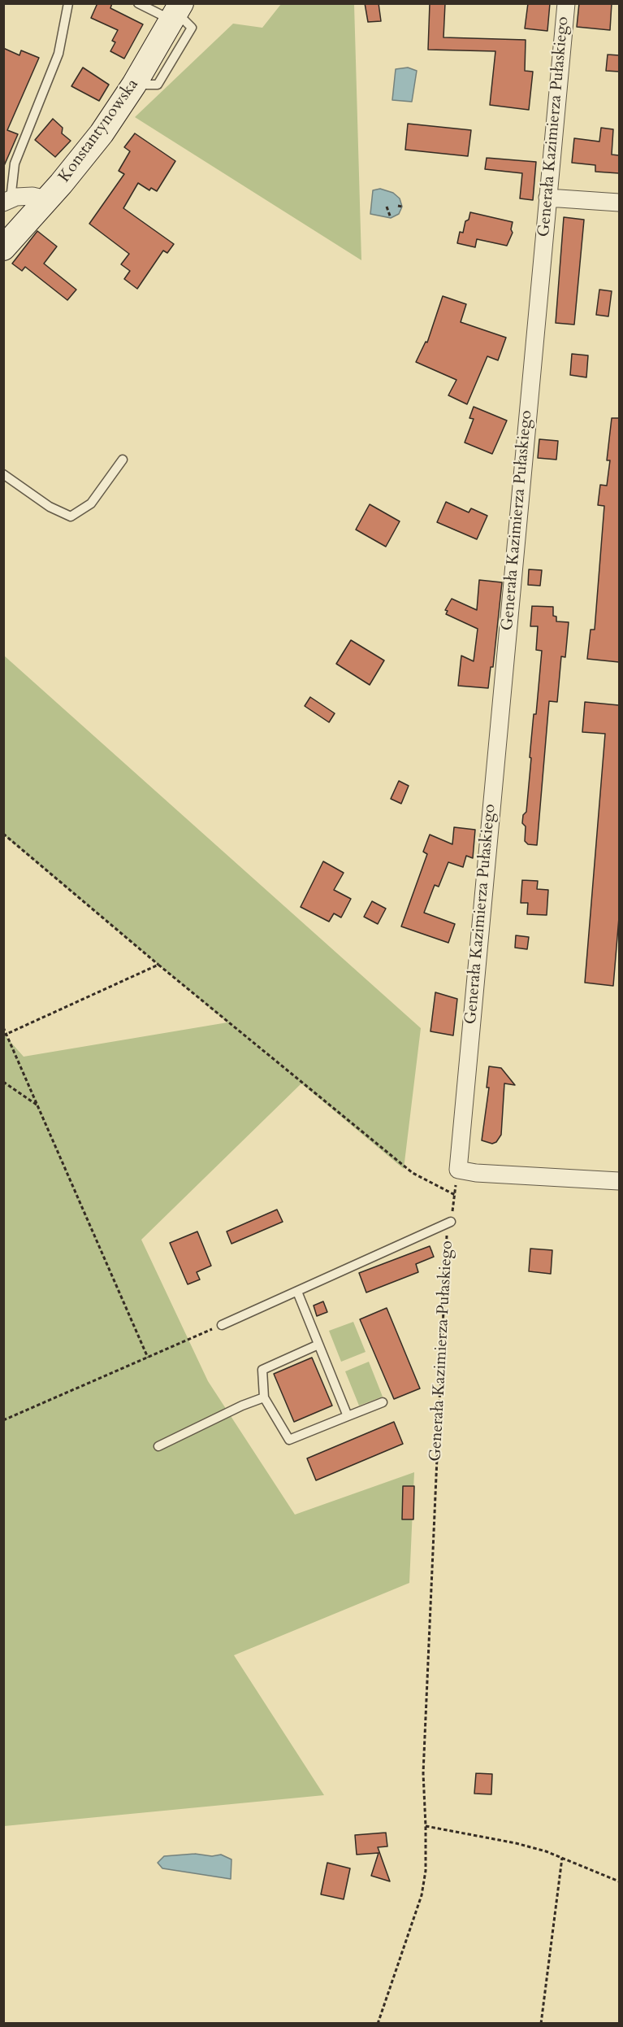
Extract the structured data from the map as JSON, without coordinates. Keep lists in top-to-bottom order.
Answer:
{
  "streets": {
    "main road": ["Konstantynowska"],
    "street": ["Generała Kazimierza Pułaskiego"]
  }
}
